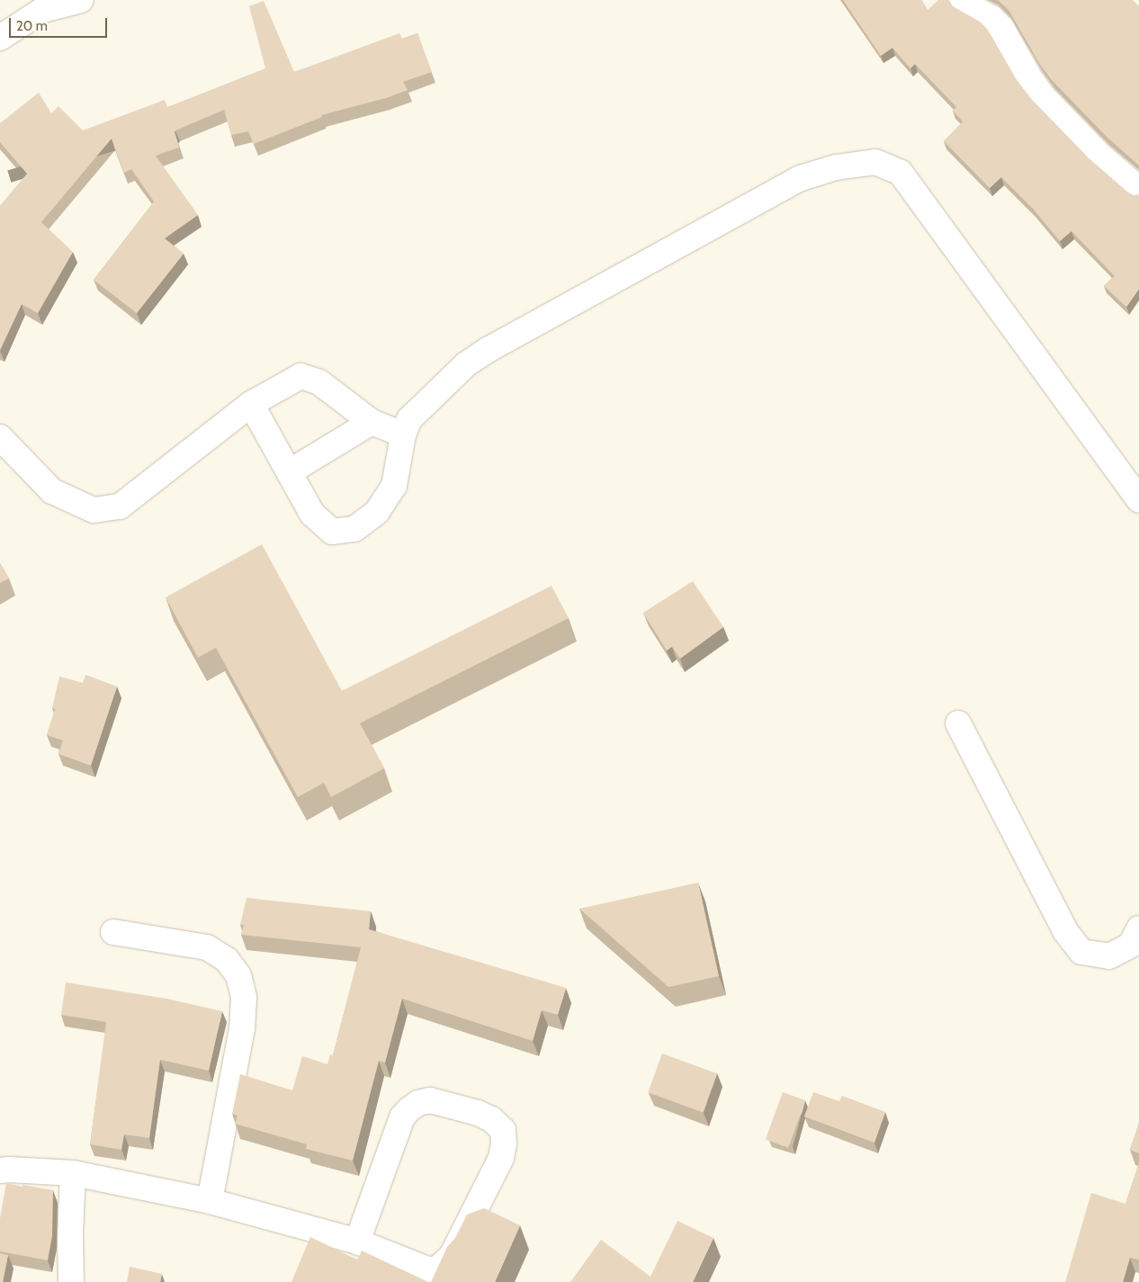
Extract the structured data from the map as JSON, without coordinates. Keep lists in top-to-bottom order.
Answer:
{
  "scale_bar": "20 m"
}
